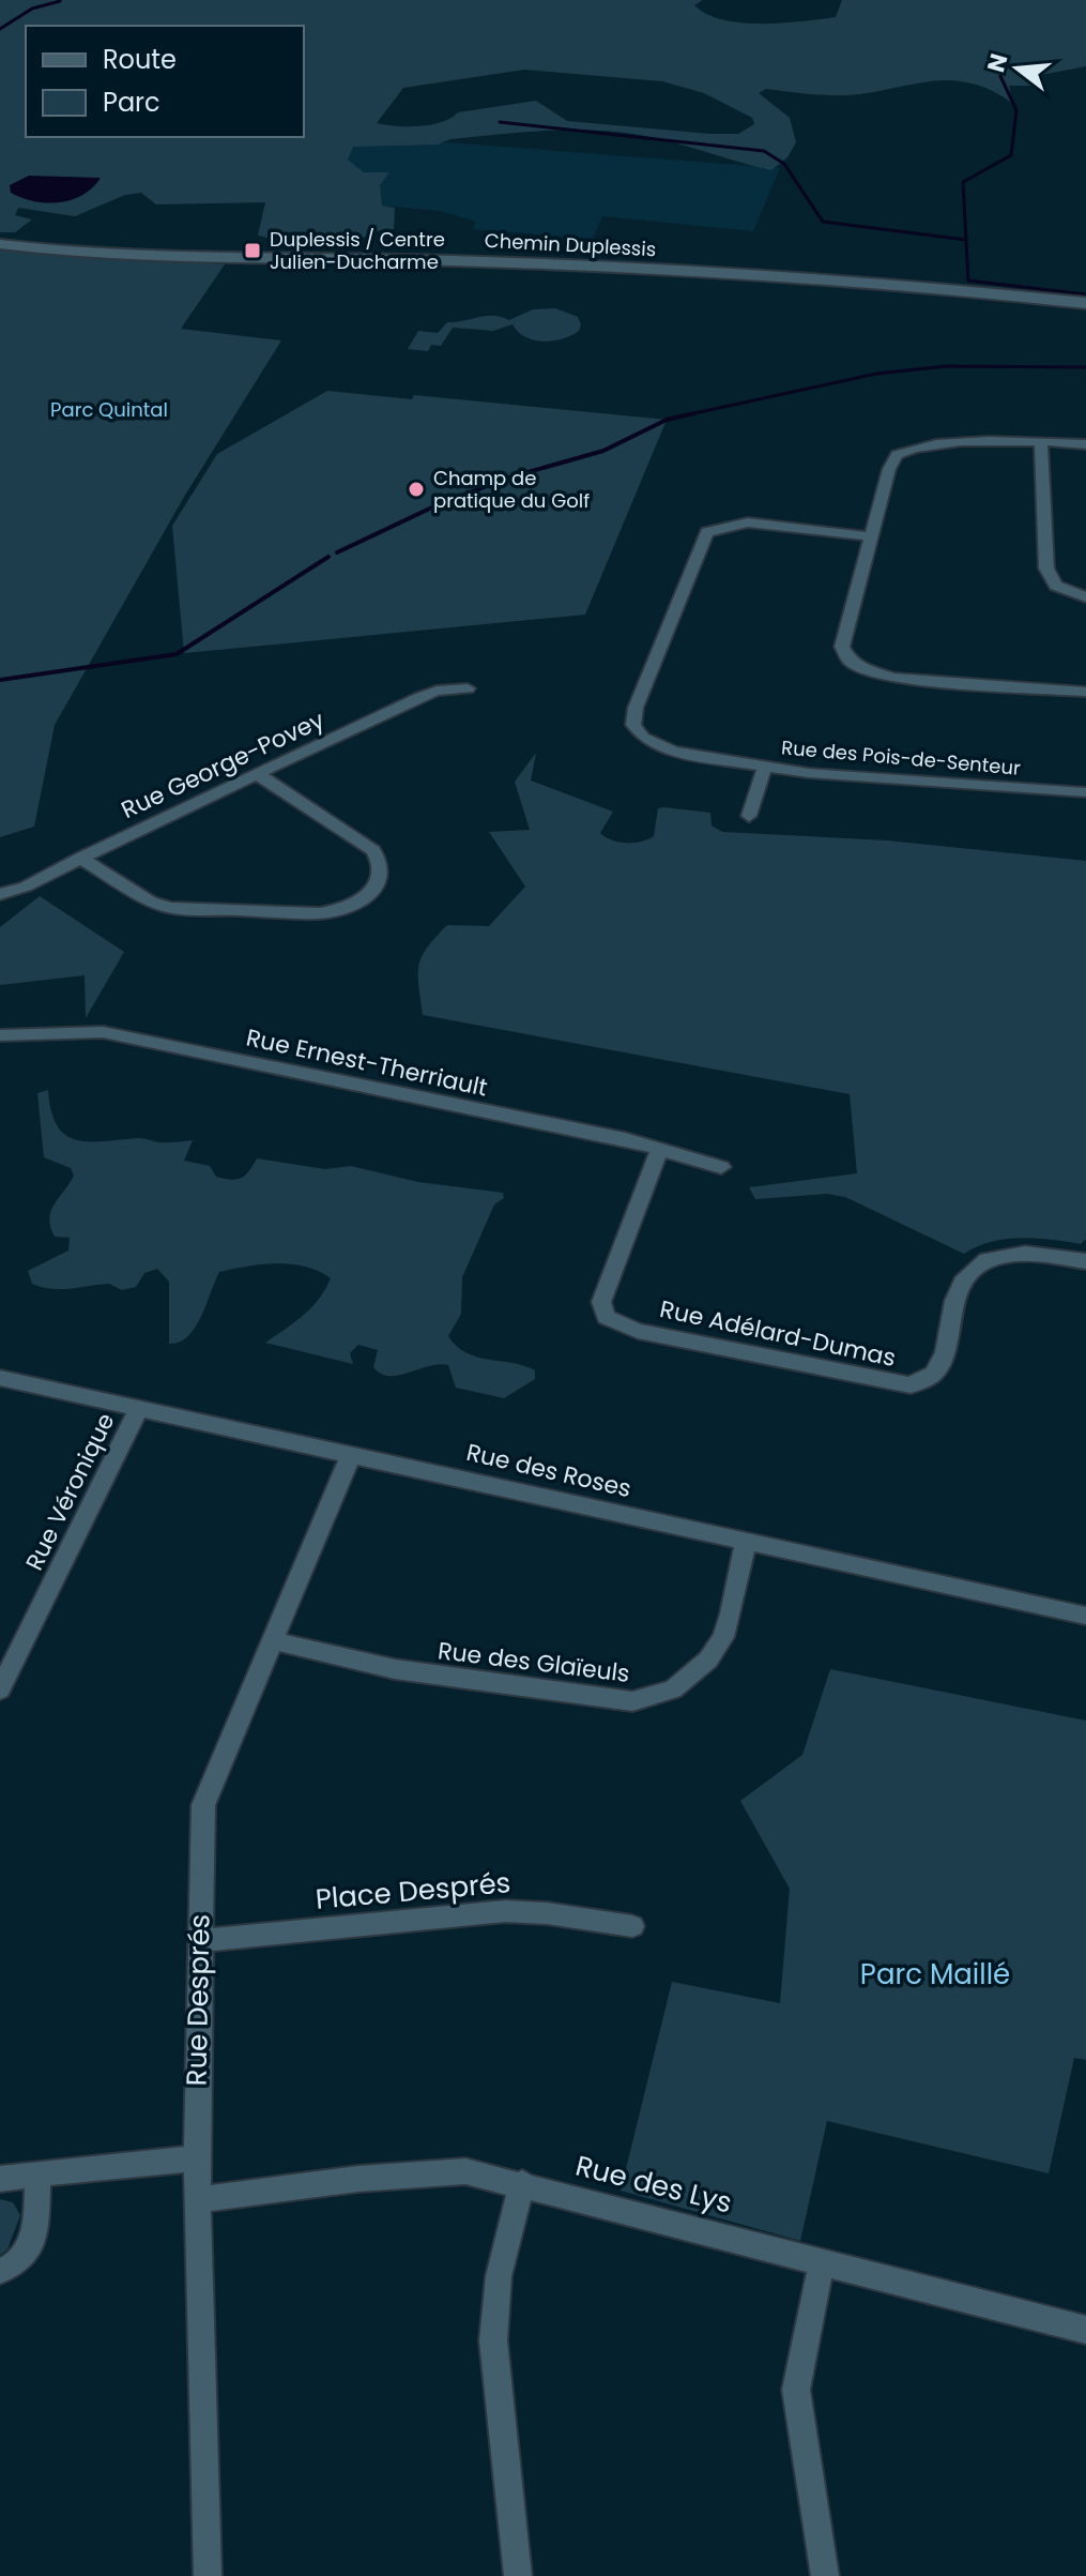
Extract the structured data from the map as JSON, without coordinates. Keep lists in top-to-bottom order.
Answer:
{
  "streets": {
    "street": [
      "Chemin Duplessis",
      "Rue des Pois-de-Senteur",
      "Rue George-Povey",
      "Rue Ernest-Therriault",
      "Rue Adélard-Dumas",
      "Rue des Roses",
      "Rue Véronique",
      "Rue des Glaïeuls",
      "Place Després",
      "Rue Després",
      "Rue des Lys"
    ]
  },
  "crossings": [
    ["Rue Ernest-Therriault", "Rue Adélard-Dumas"],
    ["Rue des Roses", "Rue Véronique"],
    ["Rue des Roses", "Rue des Glaïeuls"],
    ["Rue des Roses", "Rue Després"],
    ["Rue des Glaïeuls", "Rue Després"],
    ["Place Després", "Rue Després"],
    ["Rue Després", "Rue des Lys"]
  ],
  "parks": ["Parc Quintal", "Parc Maillé"],
  "places": {
    "transit": ["Duplessis / Centre Julien-Ducharme"],
    "other": ["Champ de pratique du Golf"]
  },
  "legend": ["Route", "Parc"],
  "north": "left"
}
